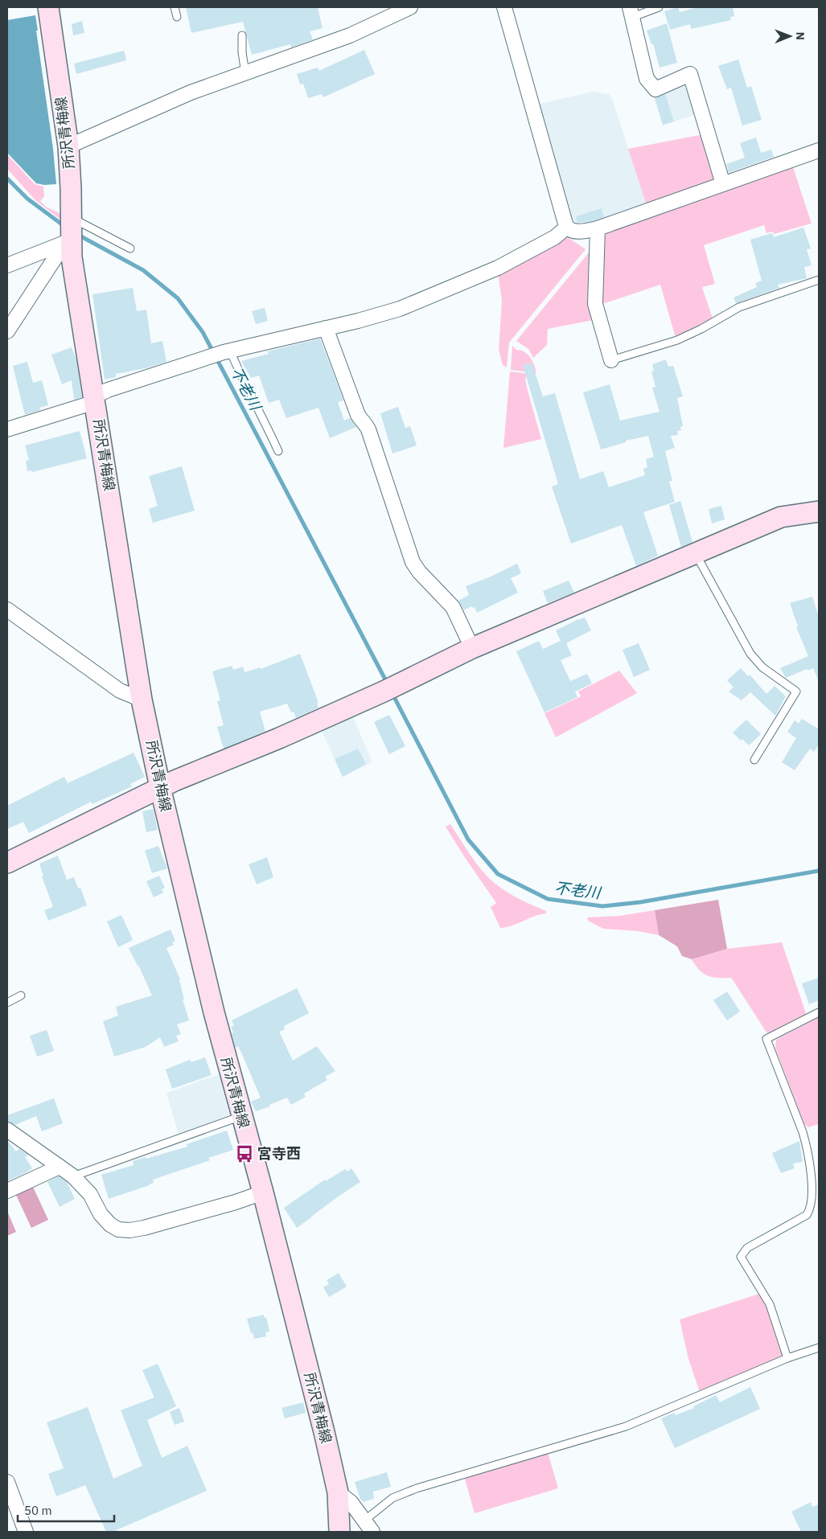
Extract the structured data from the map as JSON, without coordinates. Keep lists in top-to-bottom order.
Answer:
{
  "streets": {
    "main road": ["所沢青梅線"]
  },
  "water": ["不老川"],
  "places": {
    "bus stop": ["宮寺西"]
  },
  "scale_bar": "50 m",
  "north": "right"
}
